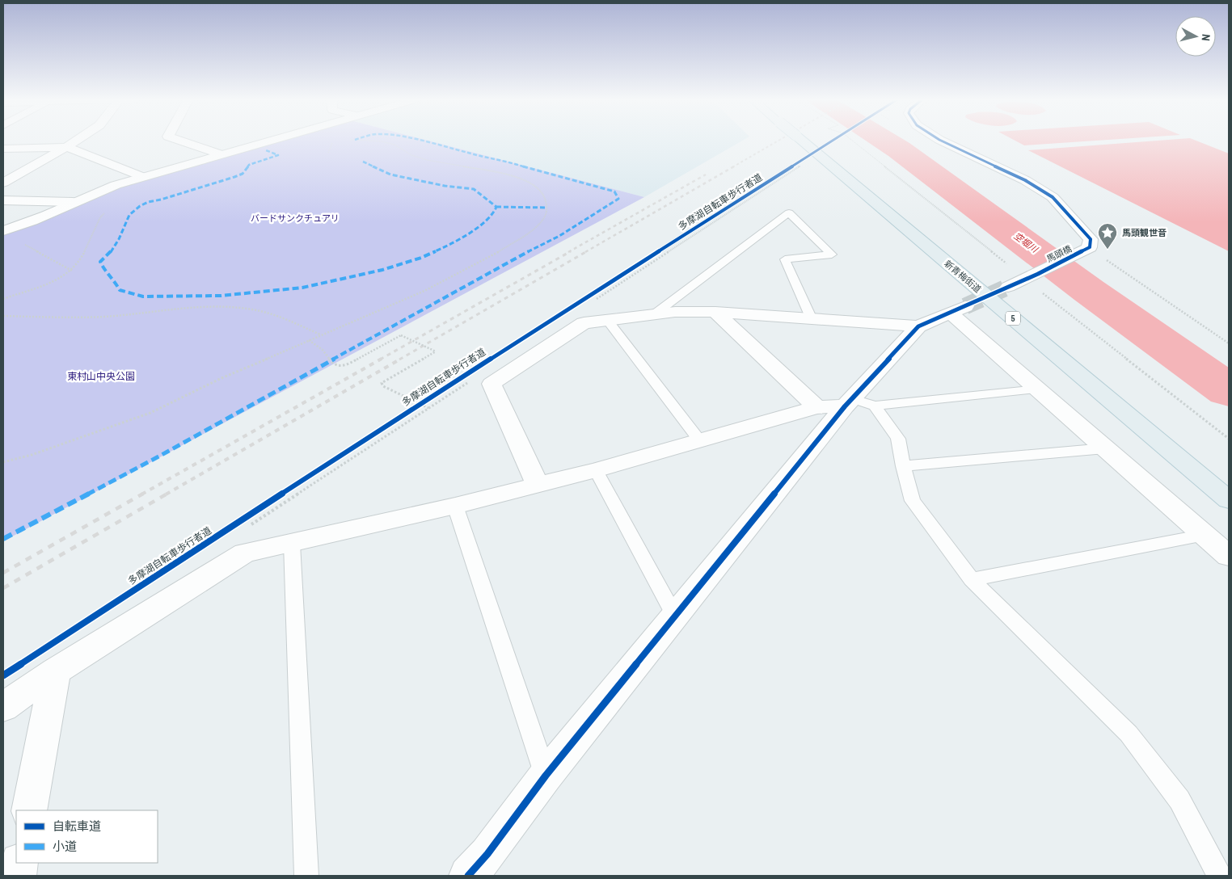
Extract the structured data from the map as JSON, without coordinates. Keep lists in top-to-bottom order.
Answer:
{
  "streets": {
    "main road": ["新青梅街道", "5"],
    "street": ["馬頭橋"],
    "cycle path": ["多摩湖自転車歩行者道"]
  },
  "water": ["空堀川"],
  "parks": ["バードサンクチュアリ", "東村山中央公園"],
  "places": {
    "place": ["馬頭観世音"]
  },
  "legend": ["自転車道", "小道"],
  "north": "right"
}
